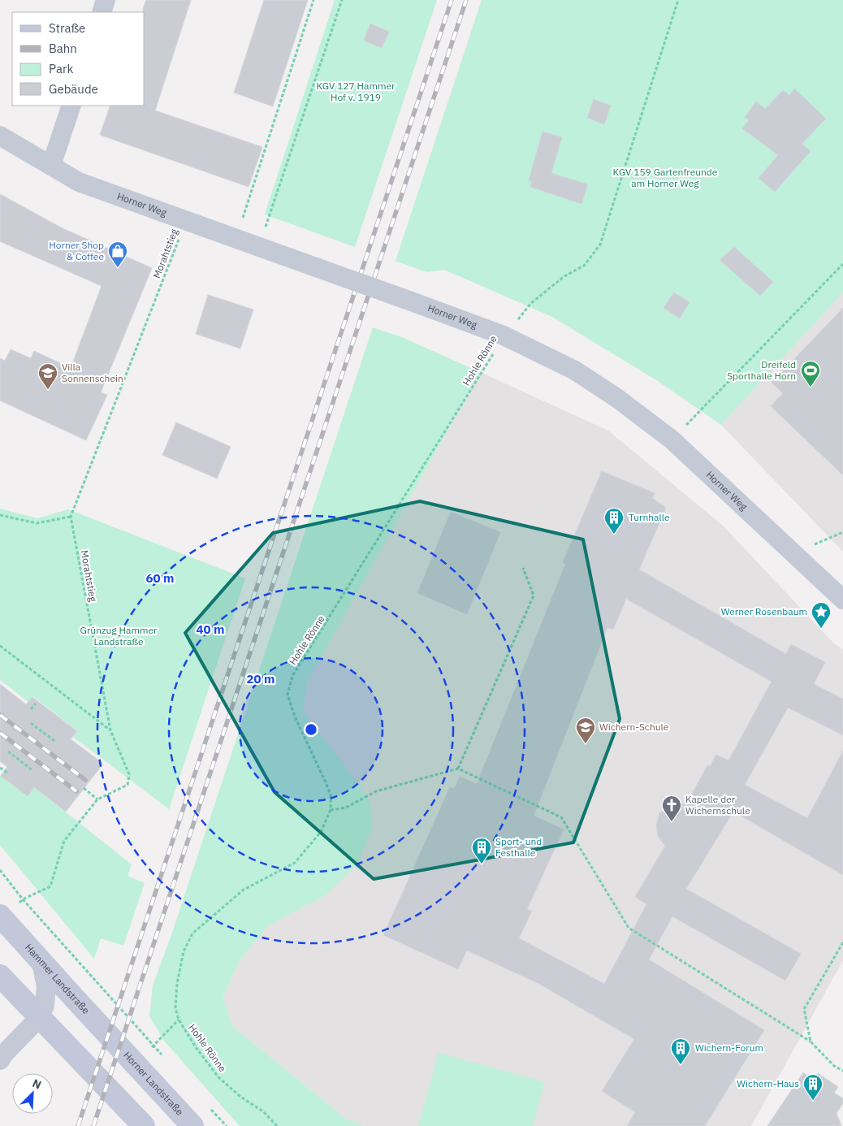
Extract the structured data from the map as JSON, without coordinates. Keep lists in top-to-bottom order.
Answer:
{
  "streets": {
    "main road": ["Hammer Landstraße", "Horner Landstraße"],
    "street": ["Horner Weg"],
    "path": ["Morahtstieg", "Hohle Rönne"]
  },
  "crossings": [
    ["Horner Weg", "Morahtstieg"],
    ["Horner Weg", "Hohle Rönne"],
    ["Hammer Landstraße", "Horner Landstraße"]
  ],
  "parks": ["KGV 127 Hammer Hof v. 1919", "KGV 159 Gartenfreunde am Horner Weg", "Grünzug Hammer Landstraße"],
  "places": {
    "shop": ["Horner Shop & Coffee"],
    "sports": ["Dreifeld Sporthalle Horn"],
    "school or university": ["Villa Sonnenschein", "Wichern-Schule"],
    "building": [
      "Turnhalle",
      "Sport- und Festhalle",
      "Wichern-Forum",
      "Wichern-Haus"
    ],
    "place": ["Werner Rosenbaum"],
    "church": ["Kapelle der Wichernschule"]
  },
  "legend": [
    "Straße",
    "Bahn",
    "Park",
    "Gebäude"
  ],
  "north": "top right",
  "rings": ["60 m", "40 m", "20 m"]
}
